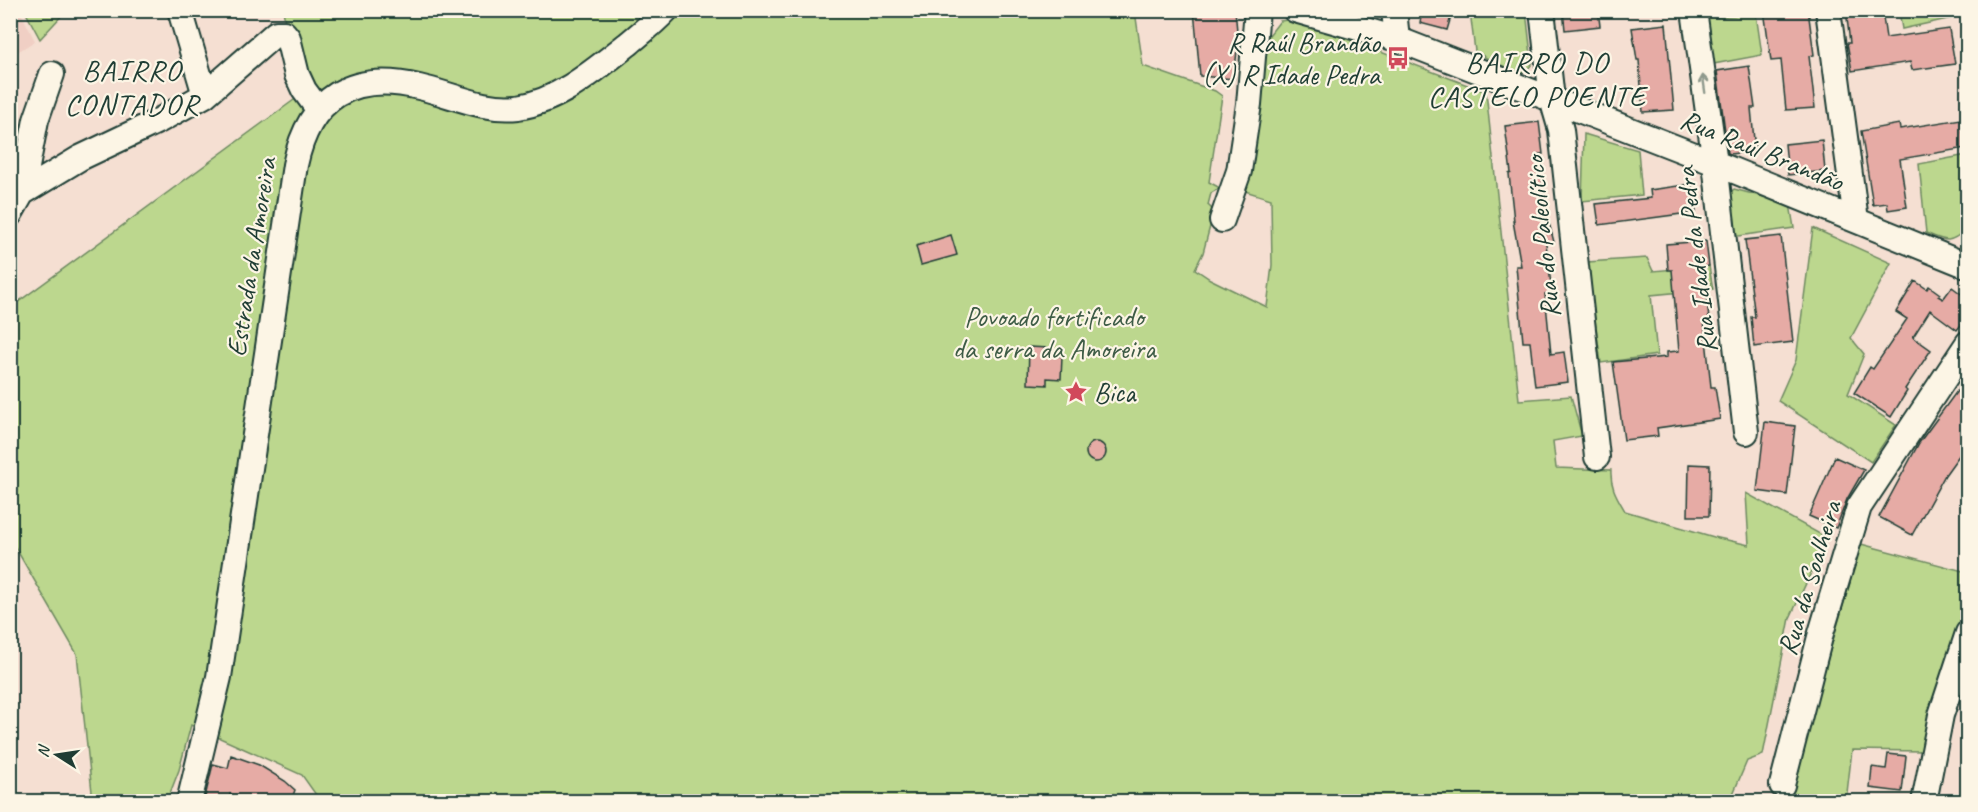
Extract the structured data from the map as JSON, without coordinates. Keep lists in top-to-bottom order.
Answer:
{
  "streets": {
    "street": [
      "Rua Raúl Brandão",
      "Rua do Paleolítico",
      "Estrada da Amoreira",
      "Rua Idade da Pedra",
      "Rua da Soalheira"
    ]
  },
  "crossings": [
    ["Rua Raúl Brandão", "Rua do Paleolítico"],
    ["Rua Raúl Brandão", "Rua Idade da Pedra"]
  ],
  "districts": ["BAIRRO DO CASTELO POENTE", "BAIRRO CONTADOR"],
  "parks": ["Povoado fortificado da serra da Amoreira"],
  "places": {
    "bus stop": ["R Raúl Brandão (X) R Idade Pedra"],
    "place": ["Bica"]
  },
  "north": "left"
}
